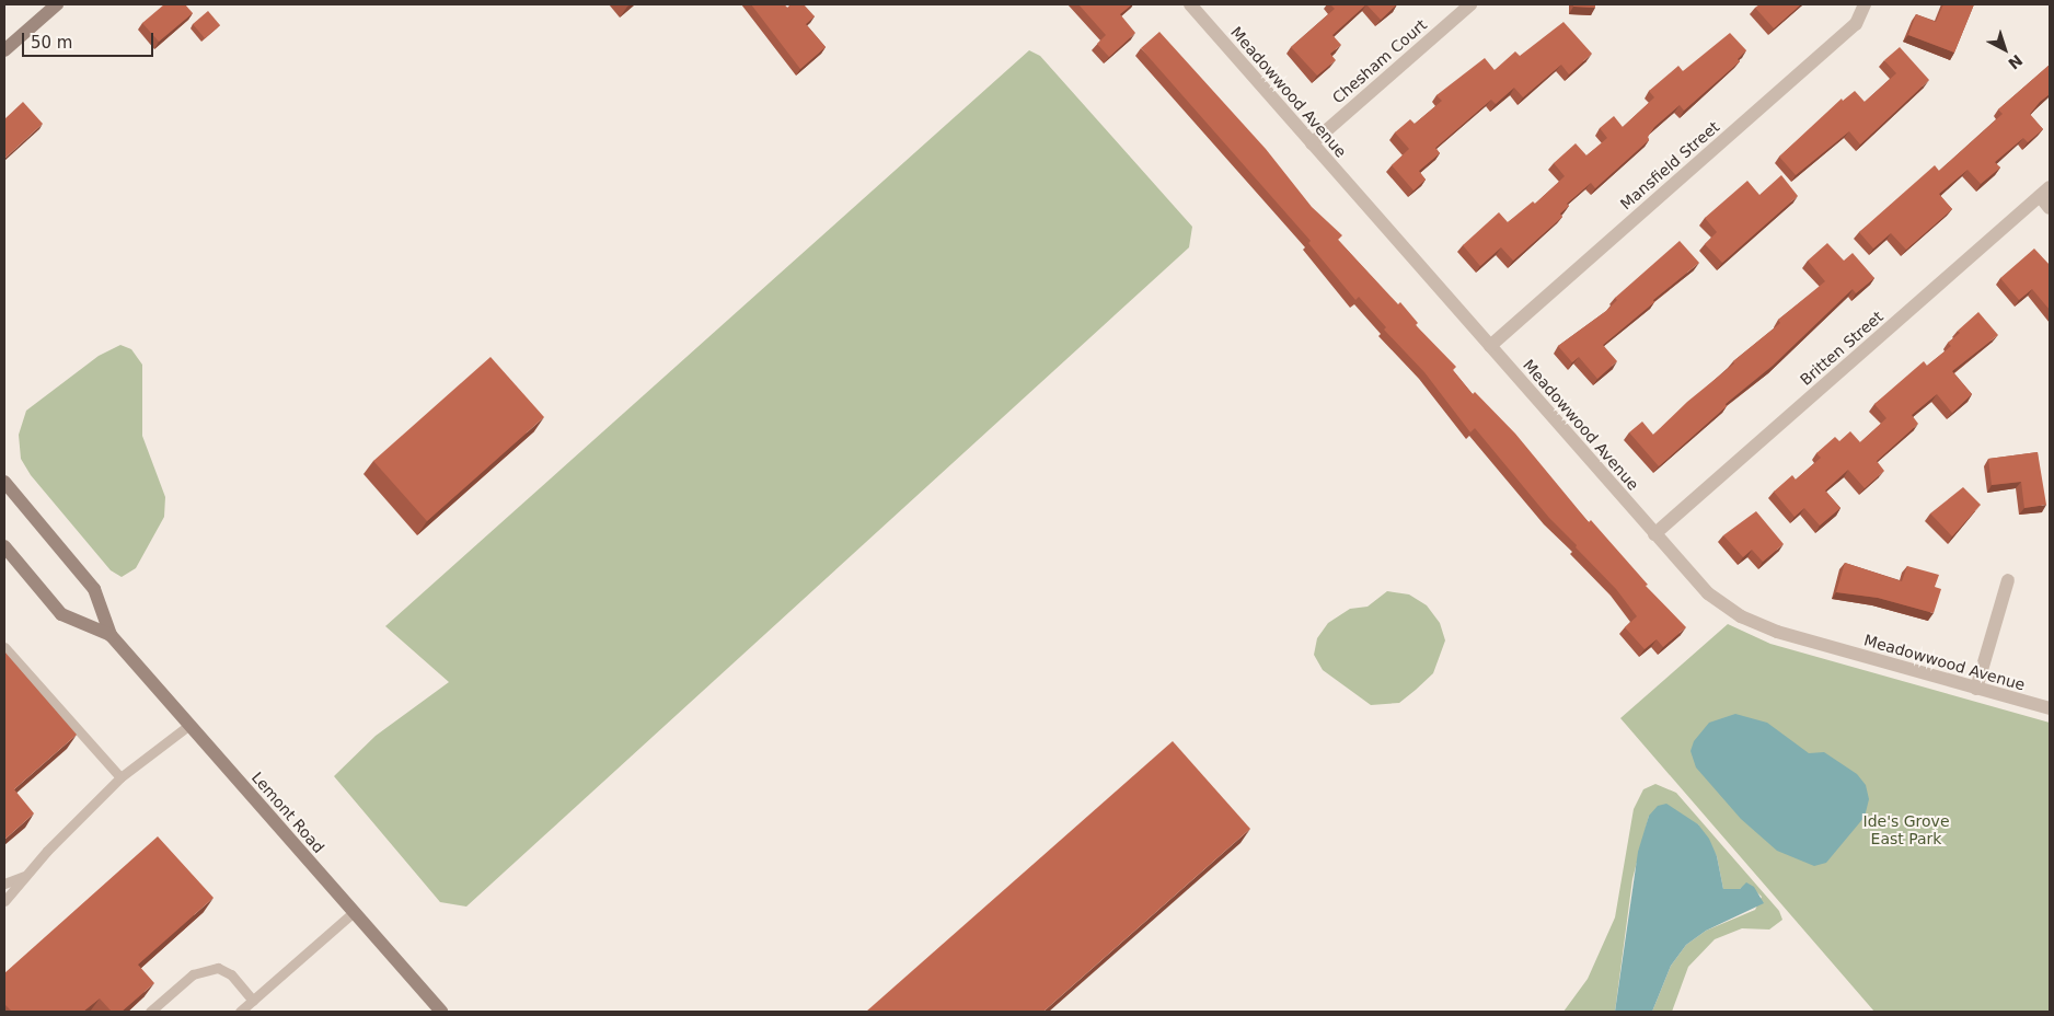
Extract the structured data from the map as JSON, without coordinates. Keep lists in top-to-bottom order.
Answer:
{
  "streets": {
    "main road": ["Lemont Road"],
    "street": [
      "Chesham Court",
      "Meadowwood Avenue",
      "Mansfield Street",
      "Britten Street"
    ]
  },
  "crossings": [
    ["Chesham Court", "Meadowwood Avenue"],
    ["Meadowwood Avenue", "Mansfield Street"],
    ["Meadowwood Avenue", "Britten Street"]
  ],
  "parks": ["Ide's Grove East Park"],
  "scale_bar": "50 m",
  "north": "bottom right"
}
